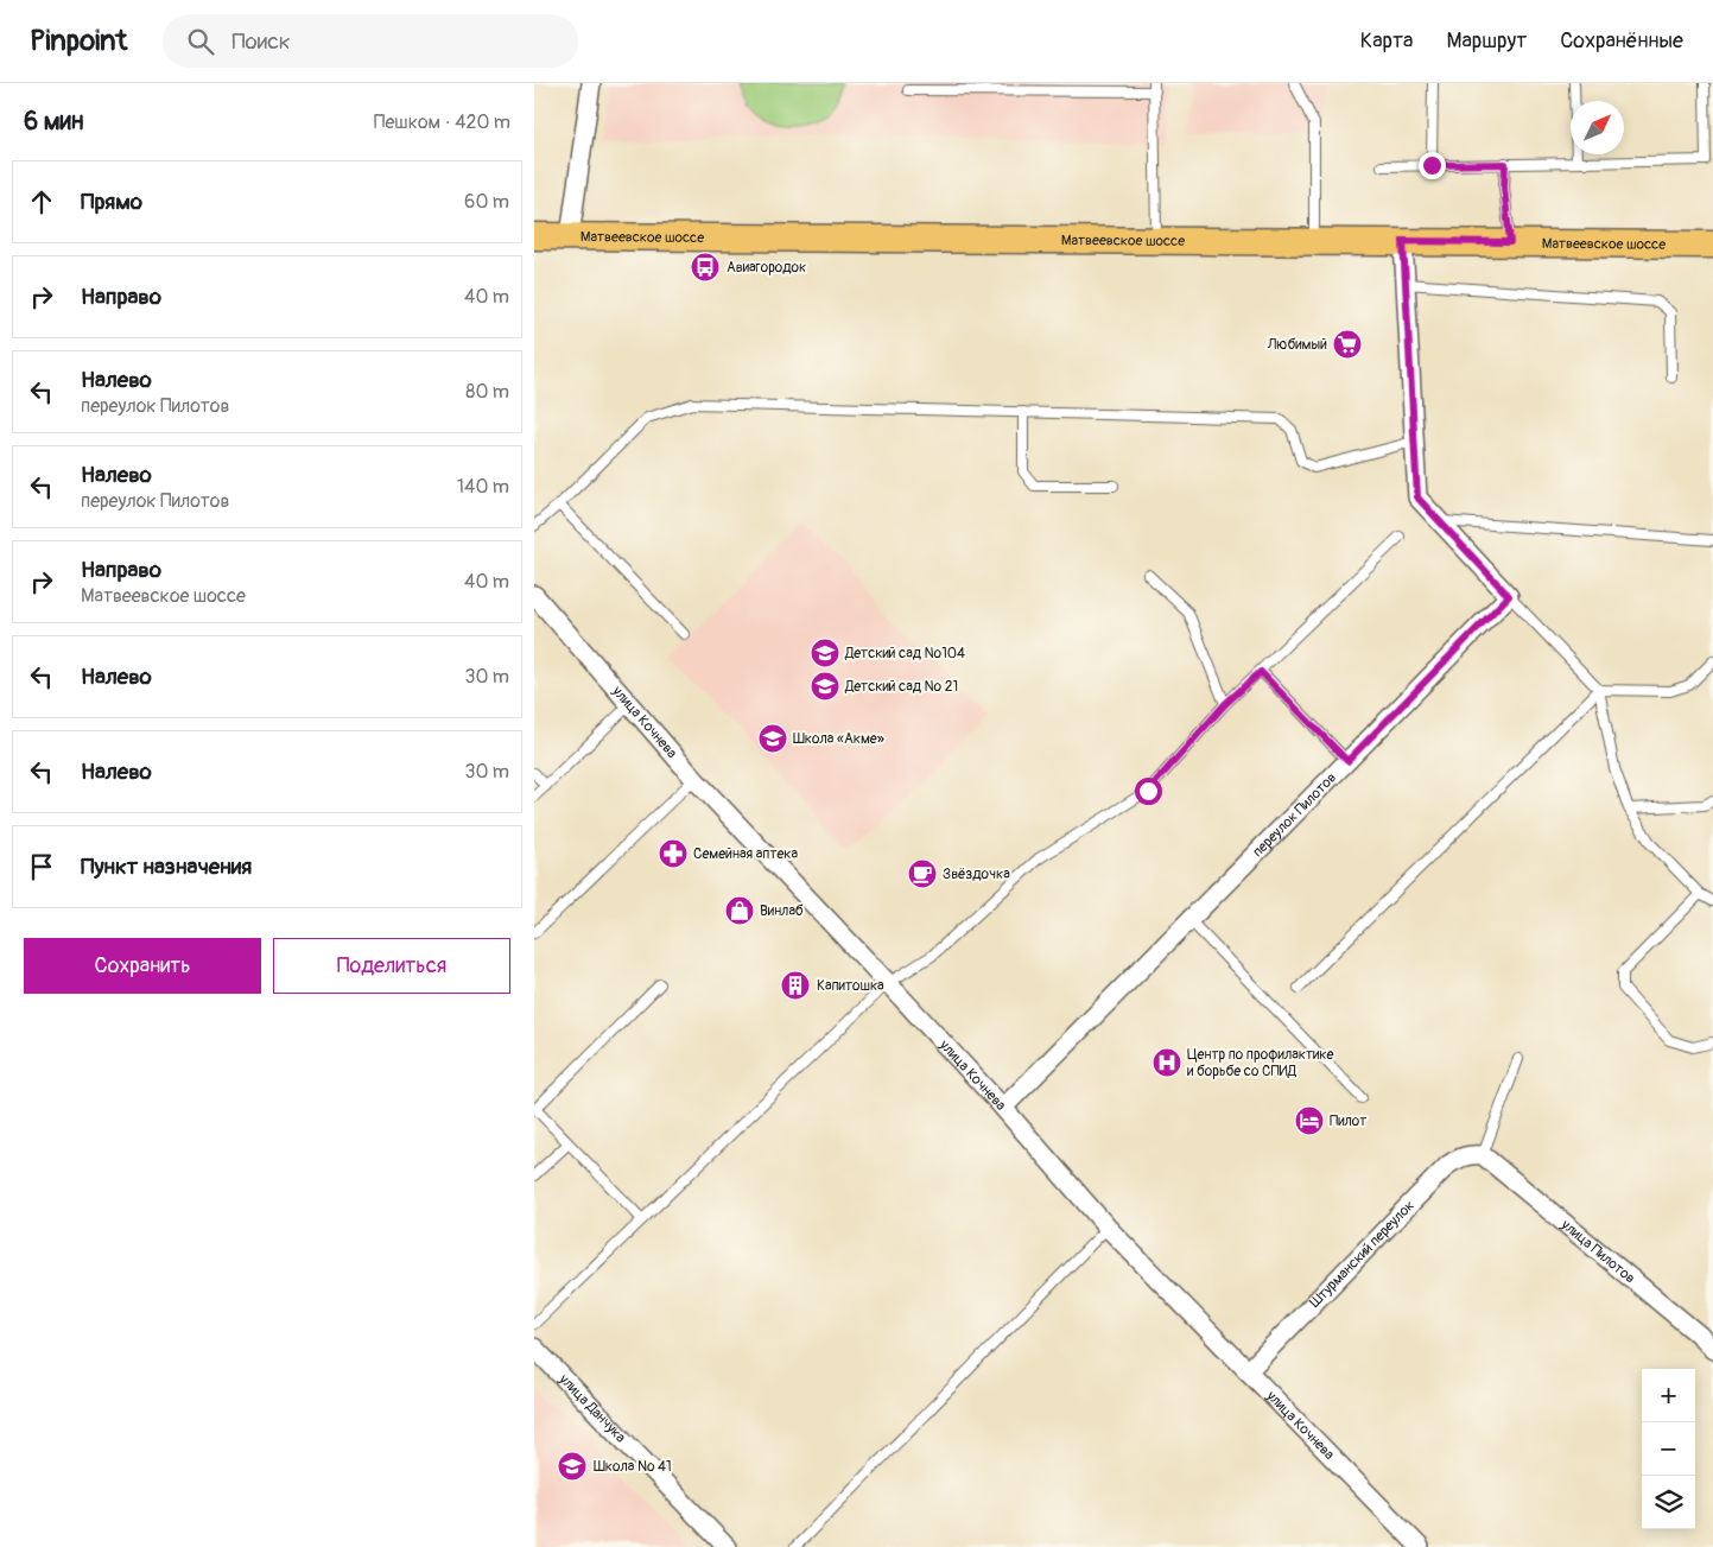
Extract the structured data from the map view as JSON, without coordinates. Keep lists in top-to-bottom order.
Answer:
{
  "streets": {
    "main road": ["Матвеевское шоссе"],
    "street": [
      "улица Кочнева",
      "переулок Пилотов",
      "улица Пилотов",
      "Штурманский переулок",
      "улица Данчука"
    ]
  },
  "crossings": [
    ["улица Кочнева", "переулок Пилотов"],
    ["улица Кочнева", "Штурманский переулок"],
    ["улица Пилотов", "Штурманский переулок"]
  ],
  "places": {
    "bus stop": ["Авиагородок"],
    "supermarket": ["Любимый"],
    "school or university": [
      "Детский сад №104",
      "Детский сад № 21",
      "Школа «Акме»",
      "Школа № 41"
    ],
    "pharmacy": ["Семейная аптека"],
    "cafe": ["Звёздочка"],
    "shop": ["Винлаб"],
    "building": ["Капитошка"],
    "hospital": ["Центр по профилактике и борьбе со СПИД"],
    "hotel": ["Пилот"]
  },
  "north": "top right",
  "page": {
    "header": "Pinpoint",
    "search": "Поиск",
    "nav": ["Карта", "Маршрут", "Сохранённые"],
    "heading": ["6 мин", "Пешком · 420 m"],
    "list": [
      ["Прямо", "60 m"],
      ["Направо", "40 m"],
      ["Налево", "переулок Пилотов", "80 m"],
      ["Налево", "переулок Пилотов", "140 m"],
      ["Направо", "Матвеевское шоссе", "40 m"],
      ["Налево", "30 m"],
      ["Налево", "30 m"],
      "Пункт назначения"
    ],
    "buttons": ["Сохранить", "Поделиться"],
    "map_buttons": ["+", "−"]
  }
}
